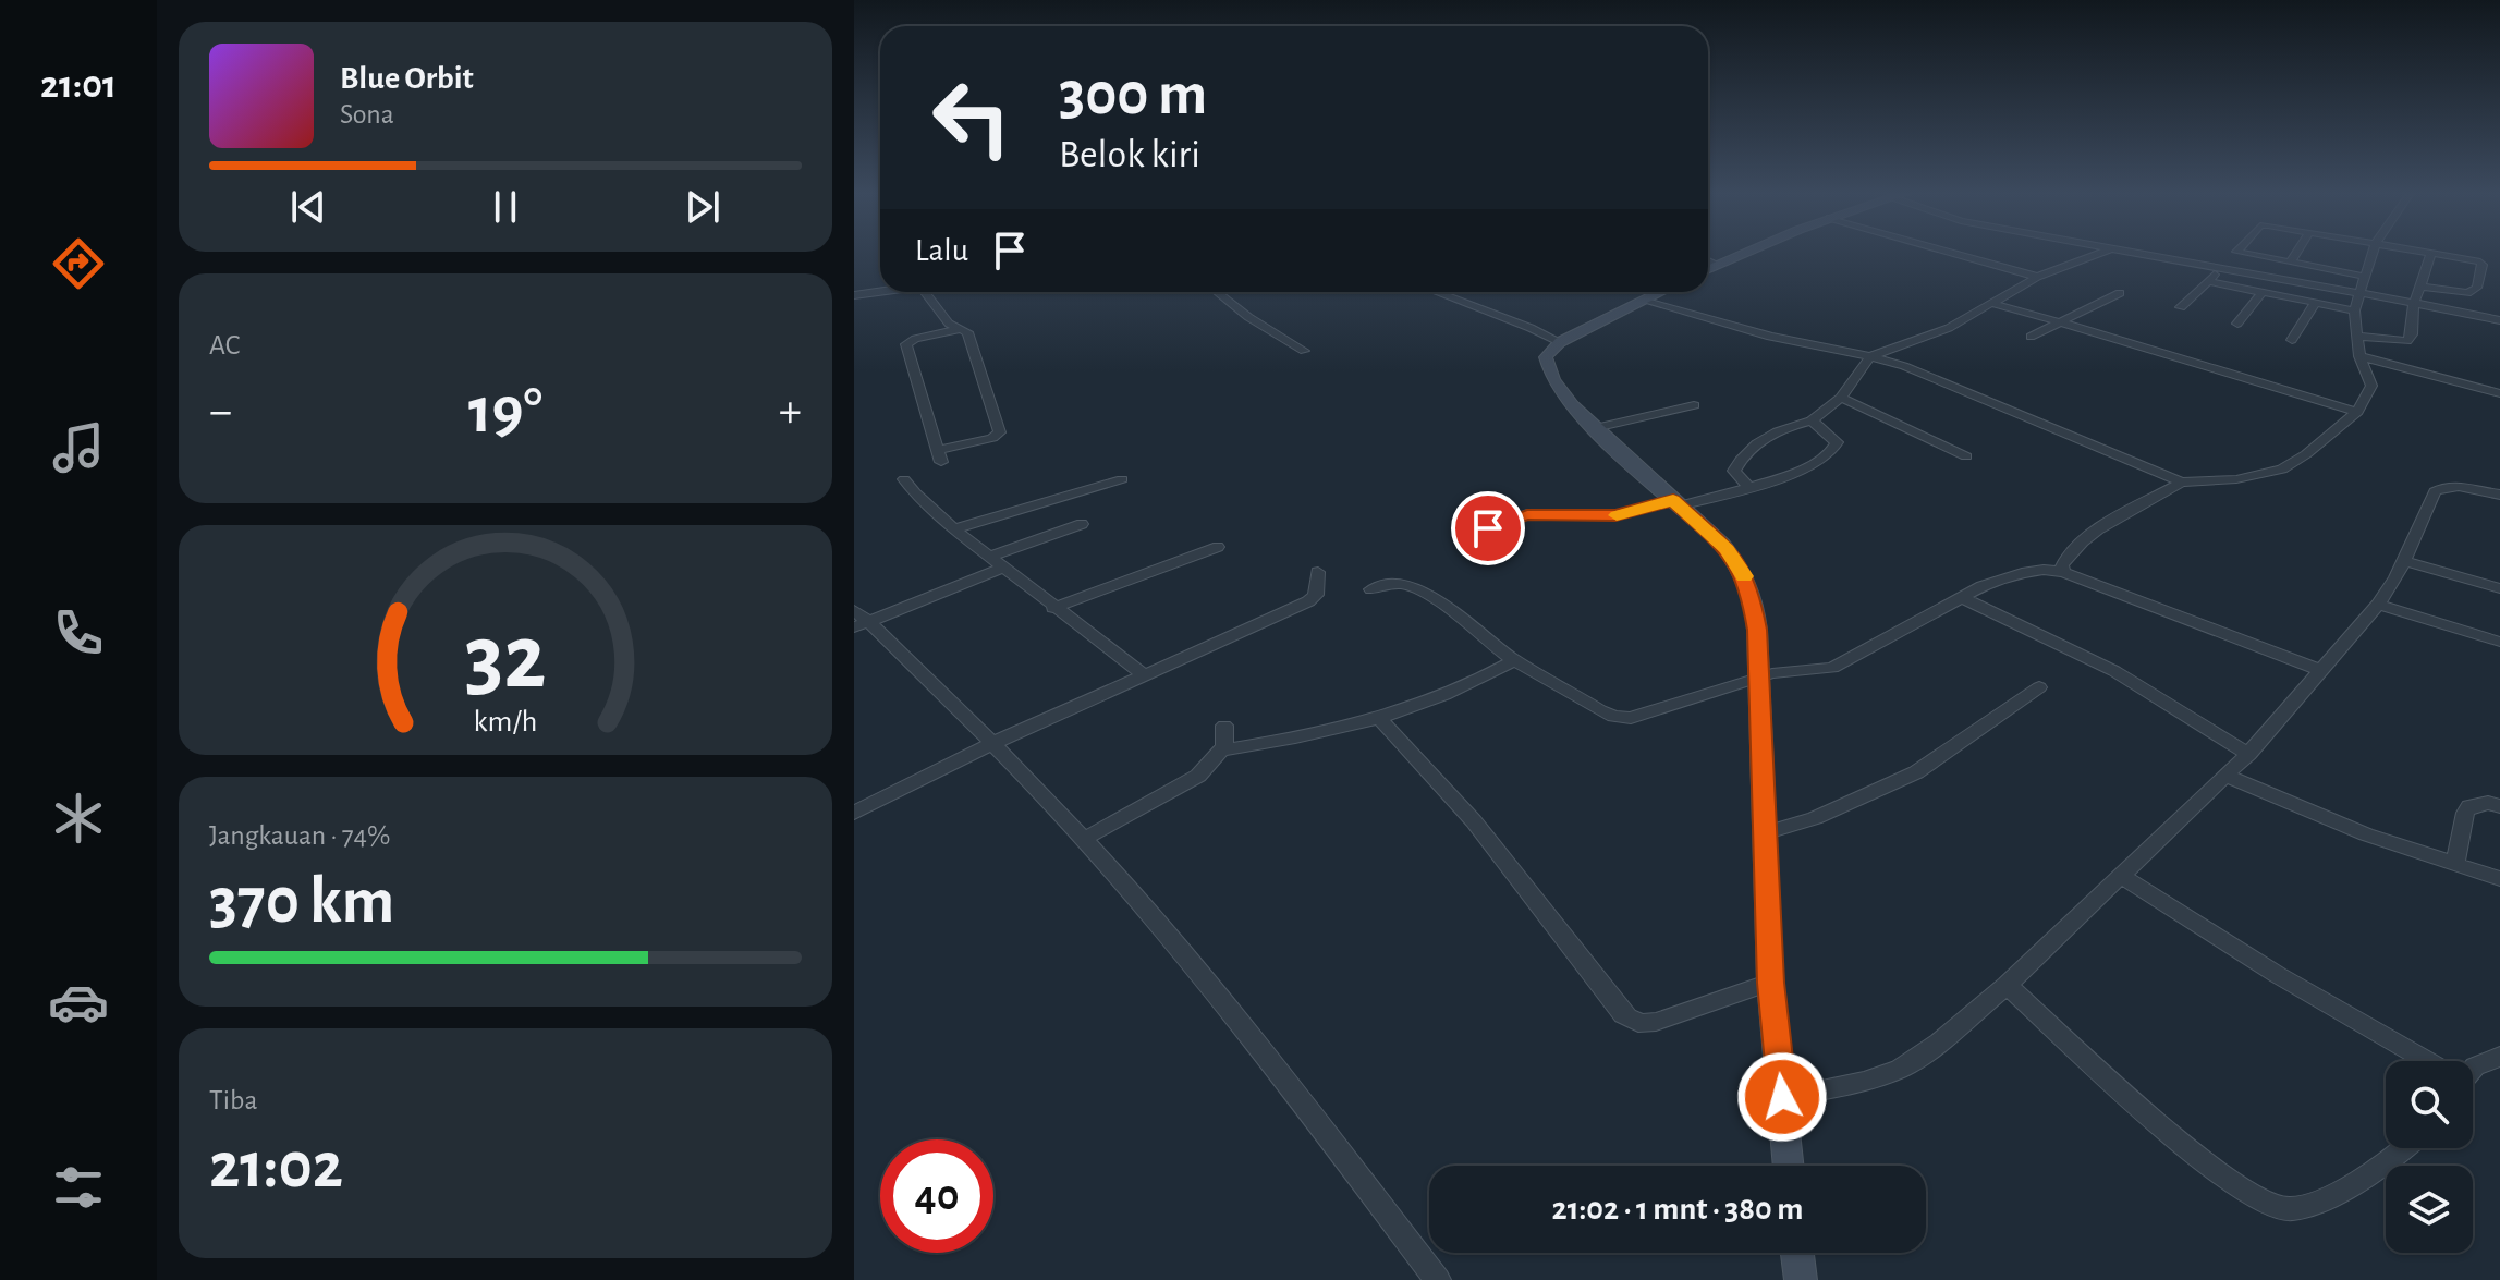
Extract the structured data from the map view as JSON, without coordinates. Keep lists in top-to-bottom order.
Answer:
{
  "page": {
    "tabs": "21:01",
    "turn": ["300 m", "Belok kiri"],
    "song": ["Blue Orbit", "Sona"],
    "then": "Lalu",
    "tile": [
      "AC",
      ["Jangkauan · 74%", "370 km"],
      ["Tiba", "21:02"]
    ],
    "heat": ["−", "19°", "+"],
    "limit": "40",
    "trip": "21:02 · 1 mnt · 380 m",
    "gauge": ["32", "km/h"]
  }
}
